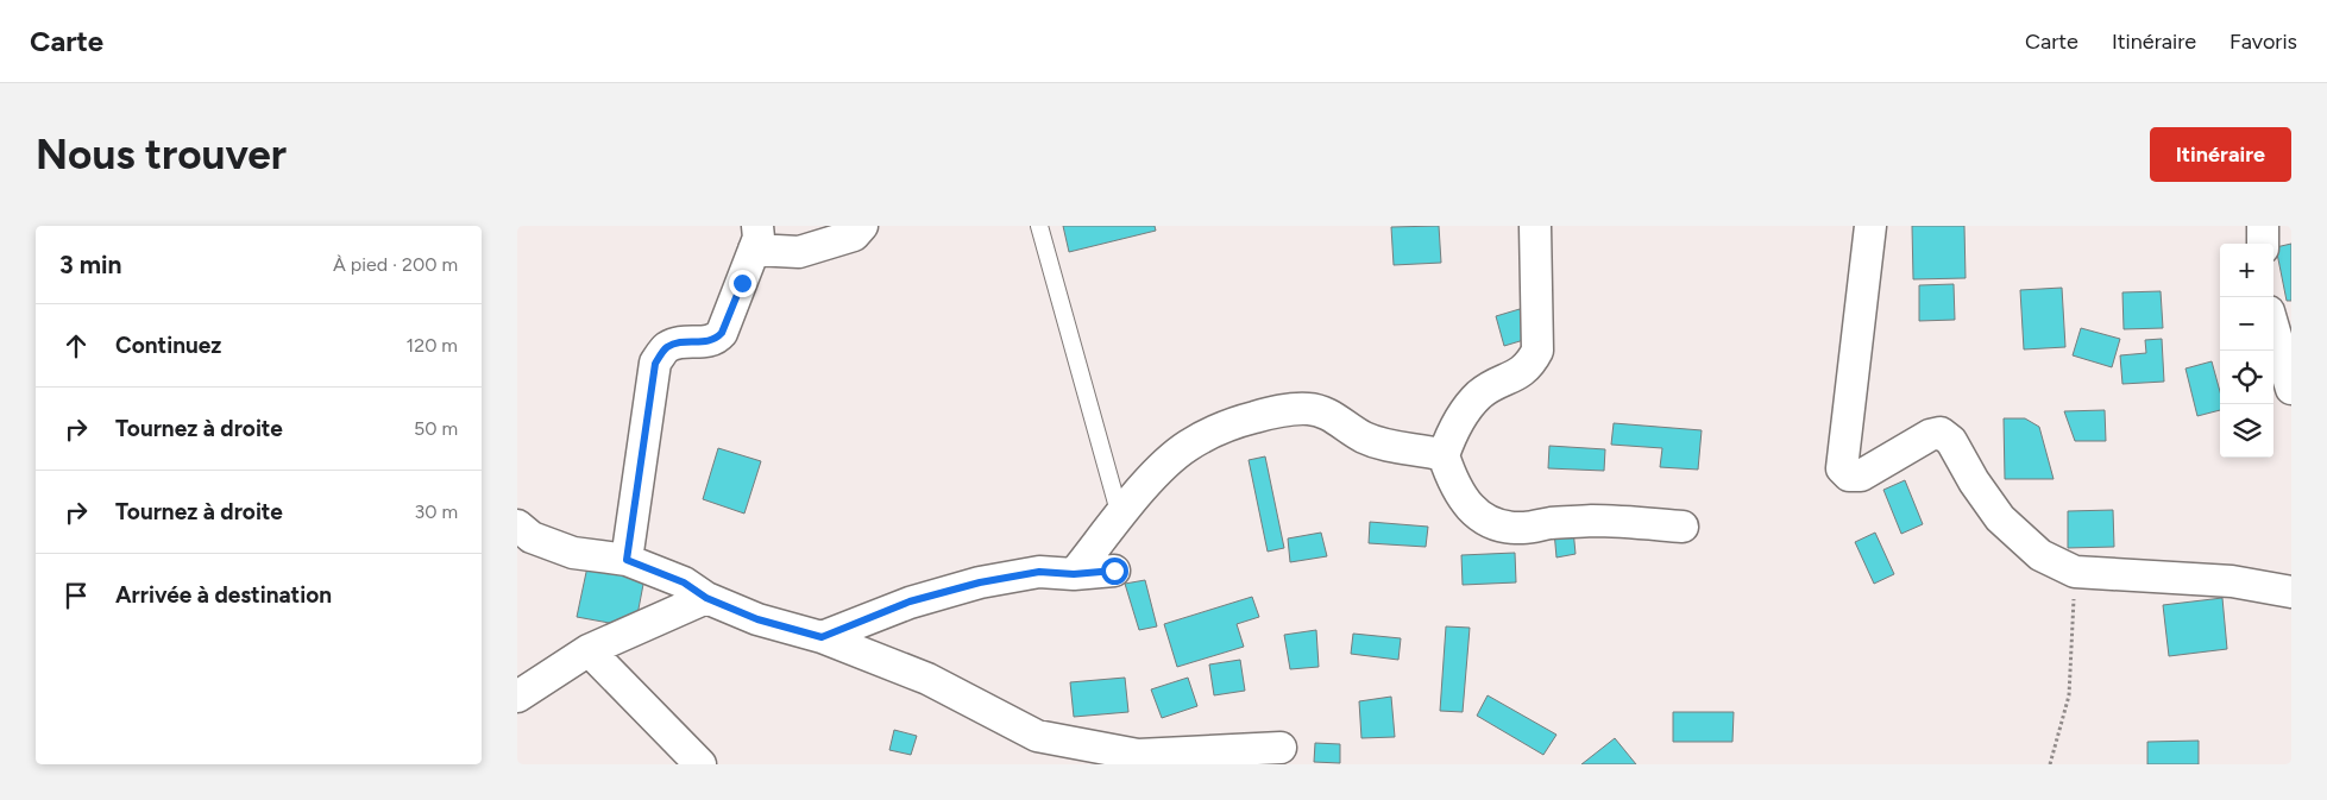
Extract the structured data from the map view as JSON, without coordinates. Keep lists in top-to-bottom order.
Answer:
{
  "page": {
    "header": "Carte",
    "nav": ["Carte", "Itinéraire", "Favoris"],
    "buttons": "Itinéraire",
    "title": "Nous trouver",
    "heading": ["3 min", "À pied · 200 m"],
    "map_buttons": ["+", "−"],
    "list": [
      ["Continuez", "120 m"],
      ["Tournez à droite", "50 m"],
      ["Tournez à droite", "30 m"],
      "Arrivée à destination"
    ]
  }
}
